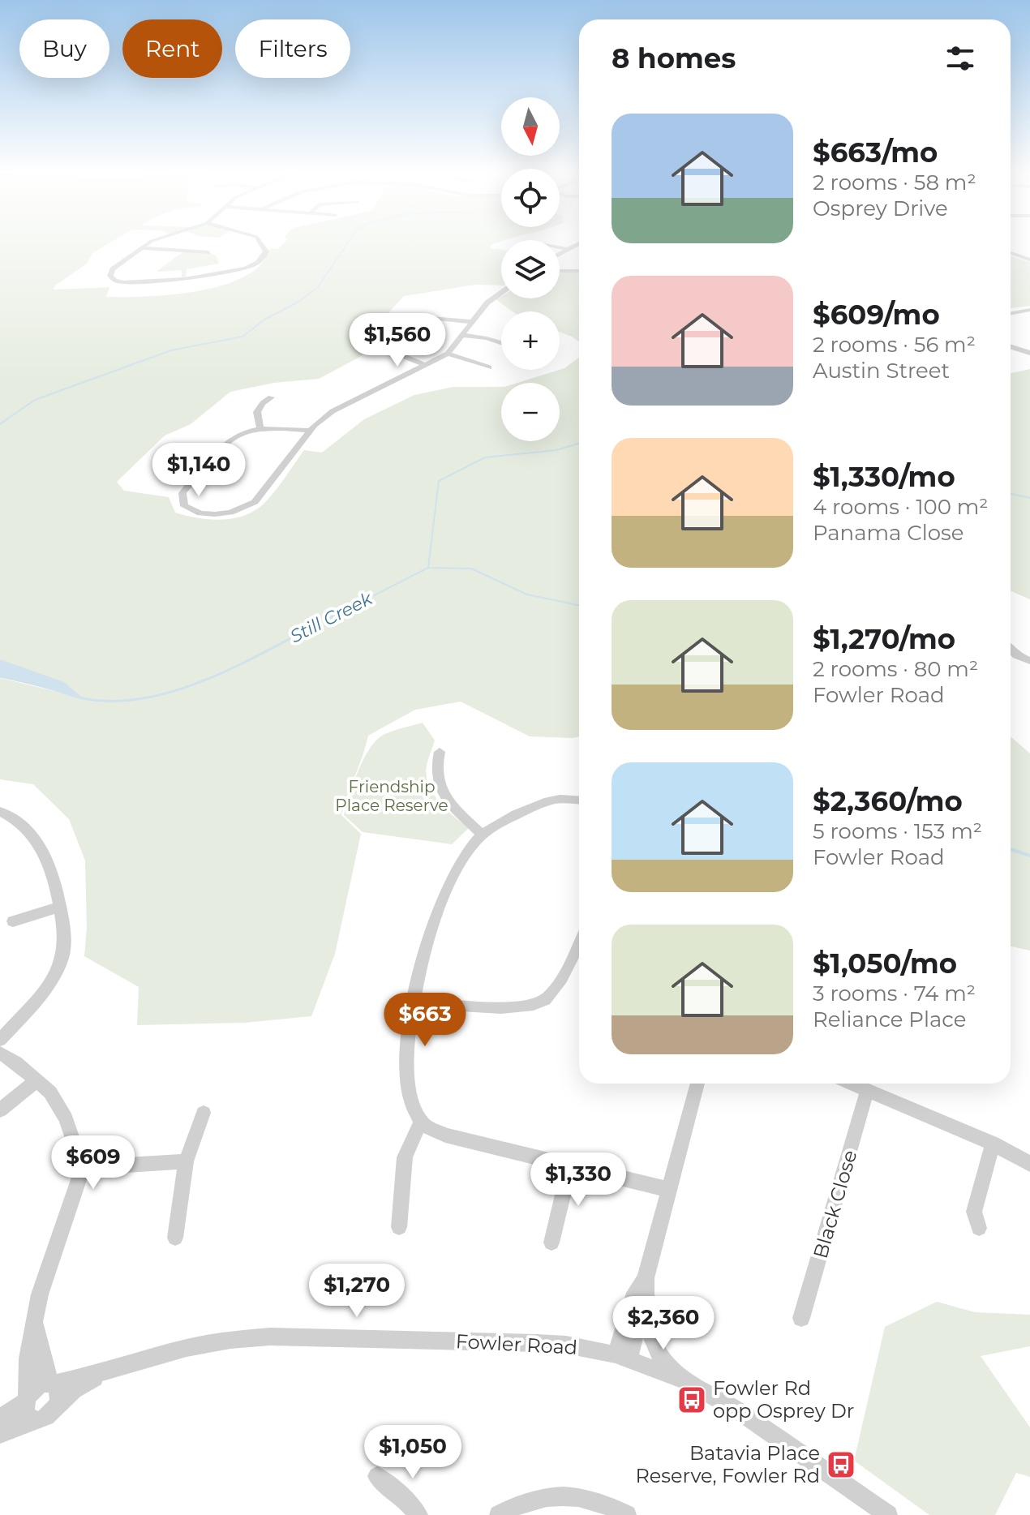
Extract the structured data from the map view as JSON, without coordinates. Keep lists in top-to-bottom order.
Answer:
{
  "streets": {
    "street": ["Black Close", "Fowler Road"]
  },
  "water": ["Still Creek"],
  "parks": ["Friendship Place Reserve"],
  "places": {
    "bus stop": ["Fowler Rd opp Osprey Dr", "Batavia Place Reserve, Fowler Rd"]
  },
  "north": "bottom",
  "page": {
    "chip": ["Buy", "Rent", "Filters"],
    "heading": "8 homes",
    "map_buttons": ["+", "−"],
    "list": [
      {
        "name": "$663/mo",
        "note": "2 rooms · 58 m² · Osprey Drive"
      },
      {
        "name": "$609/mo",
        "note": "2 rooms · 56 m² · Austin Street"
      },
      {
        "name": "$1,330/mo",
        "note": "4 rooms · 100 m² · Panama Close"
      },
      {
        "name": "$1,270/mo",
        "note": "2 rooms · 80 m² · Fowler Road"
      },
      {
        "name": "$2,360/mo",
        "note": "5 rooms · 153 m² · Fowler Road"
      },
      {
        "name": "$1,050/mo",
        "note": "3 rooms · 74 m² · Reliance Place"
      }
    ],
    "price": [
      "$1,560",
      "$1,140",
      "$663",
      "$609",
      "$1,330",
      "$1,270",
      "$2,360",
      "$1,050"
    ]
  }
}
